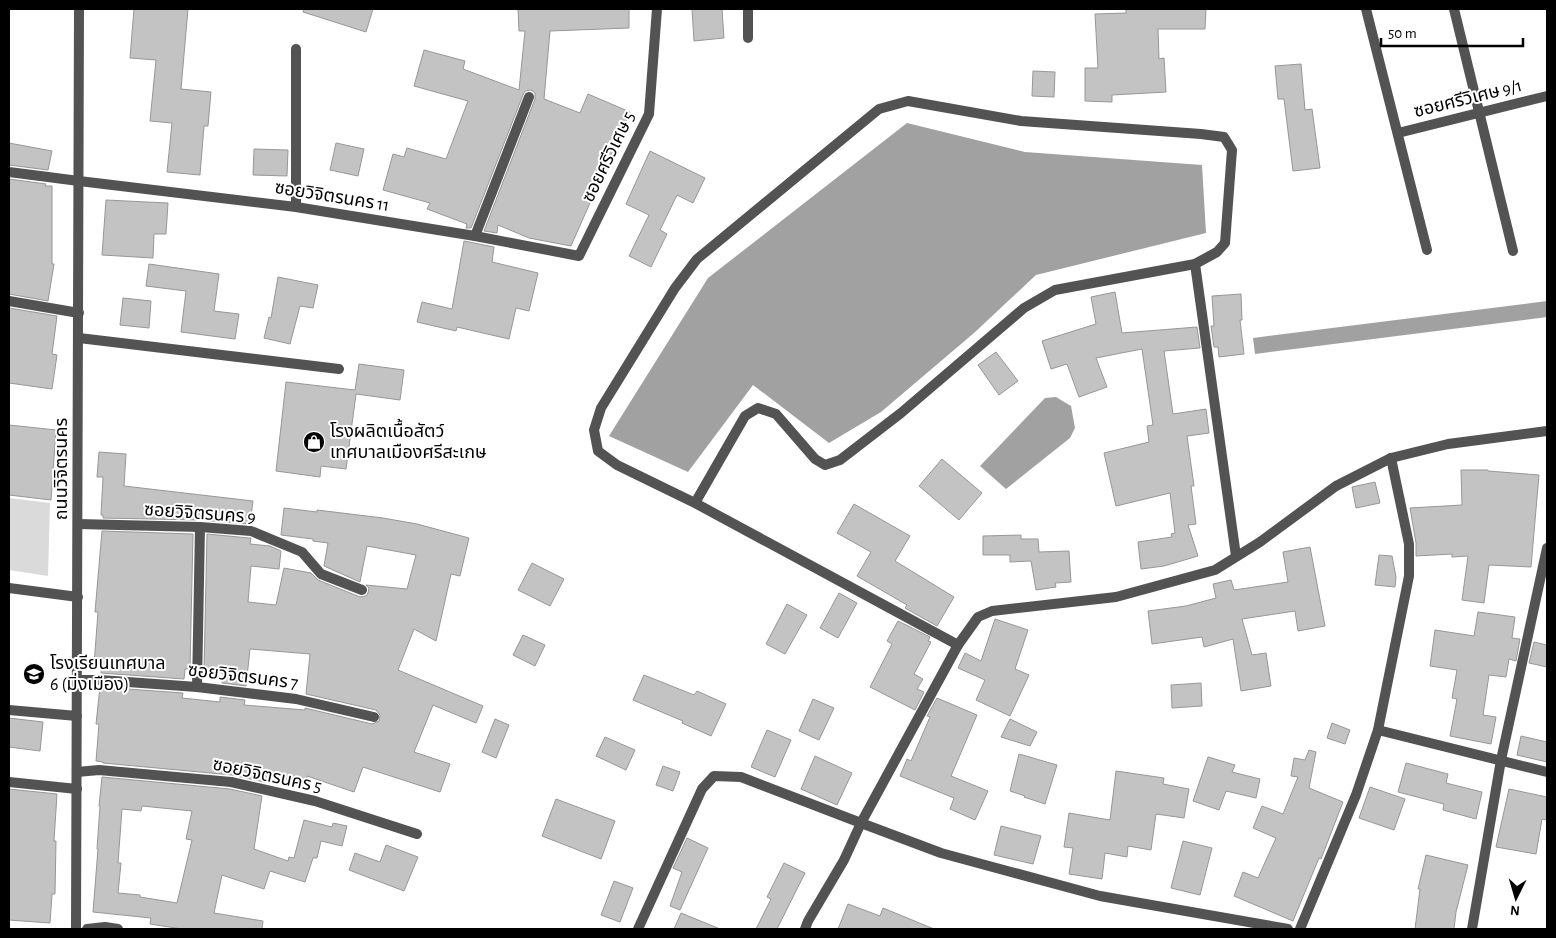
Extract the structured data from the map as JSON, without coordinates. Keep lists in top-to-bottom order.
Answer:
{
  "streets": {
    "street": [
      "ซอยศรีวิเศษ 9/1",
      "ซอยศรีวิเศษ 5",
      "ซอยวิจิตรนคร 11",
      "ถนนวิจิตรนคร",
      "ซอยวิจิตรนคร 9",
      "ซอยวิจิตรนคร 7",
      "ซอยวิจิตรนคร 5"
    ]
  },
  "crossings": [
    ["ซอยศรีวิเศษ 5", "ซอยวิจิตรนคร 11"],
    ["ซอยวิจิตรนคร 11", "ถนนวิจิตรนคร"],
    ["ถนนวิจิตรนคร", "ซอยวิจิตรนคร 9"],
    ["ถนนวิจิตรนคร", "ซอยวิจิตรนคร 7"],
    ["ถนนวิจิตรนคร", "ซอยวิจิตรนคร 5"]
  ],
  "places": {
    "shop": ["โรงผลิตเนื้อสัตว์ เทศบาลเมืองศรีสะเกษ"],
    "school or university": ["โรงเรียนเทศบาล 6 (มิ่งเมือง)"]
  },
  "scale_bar": "50 m",
  "north": "bottom"
}
